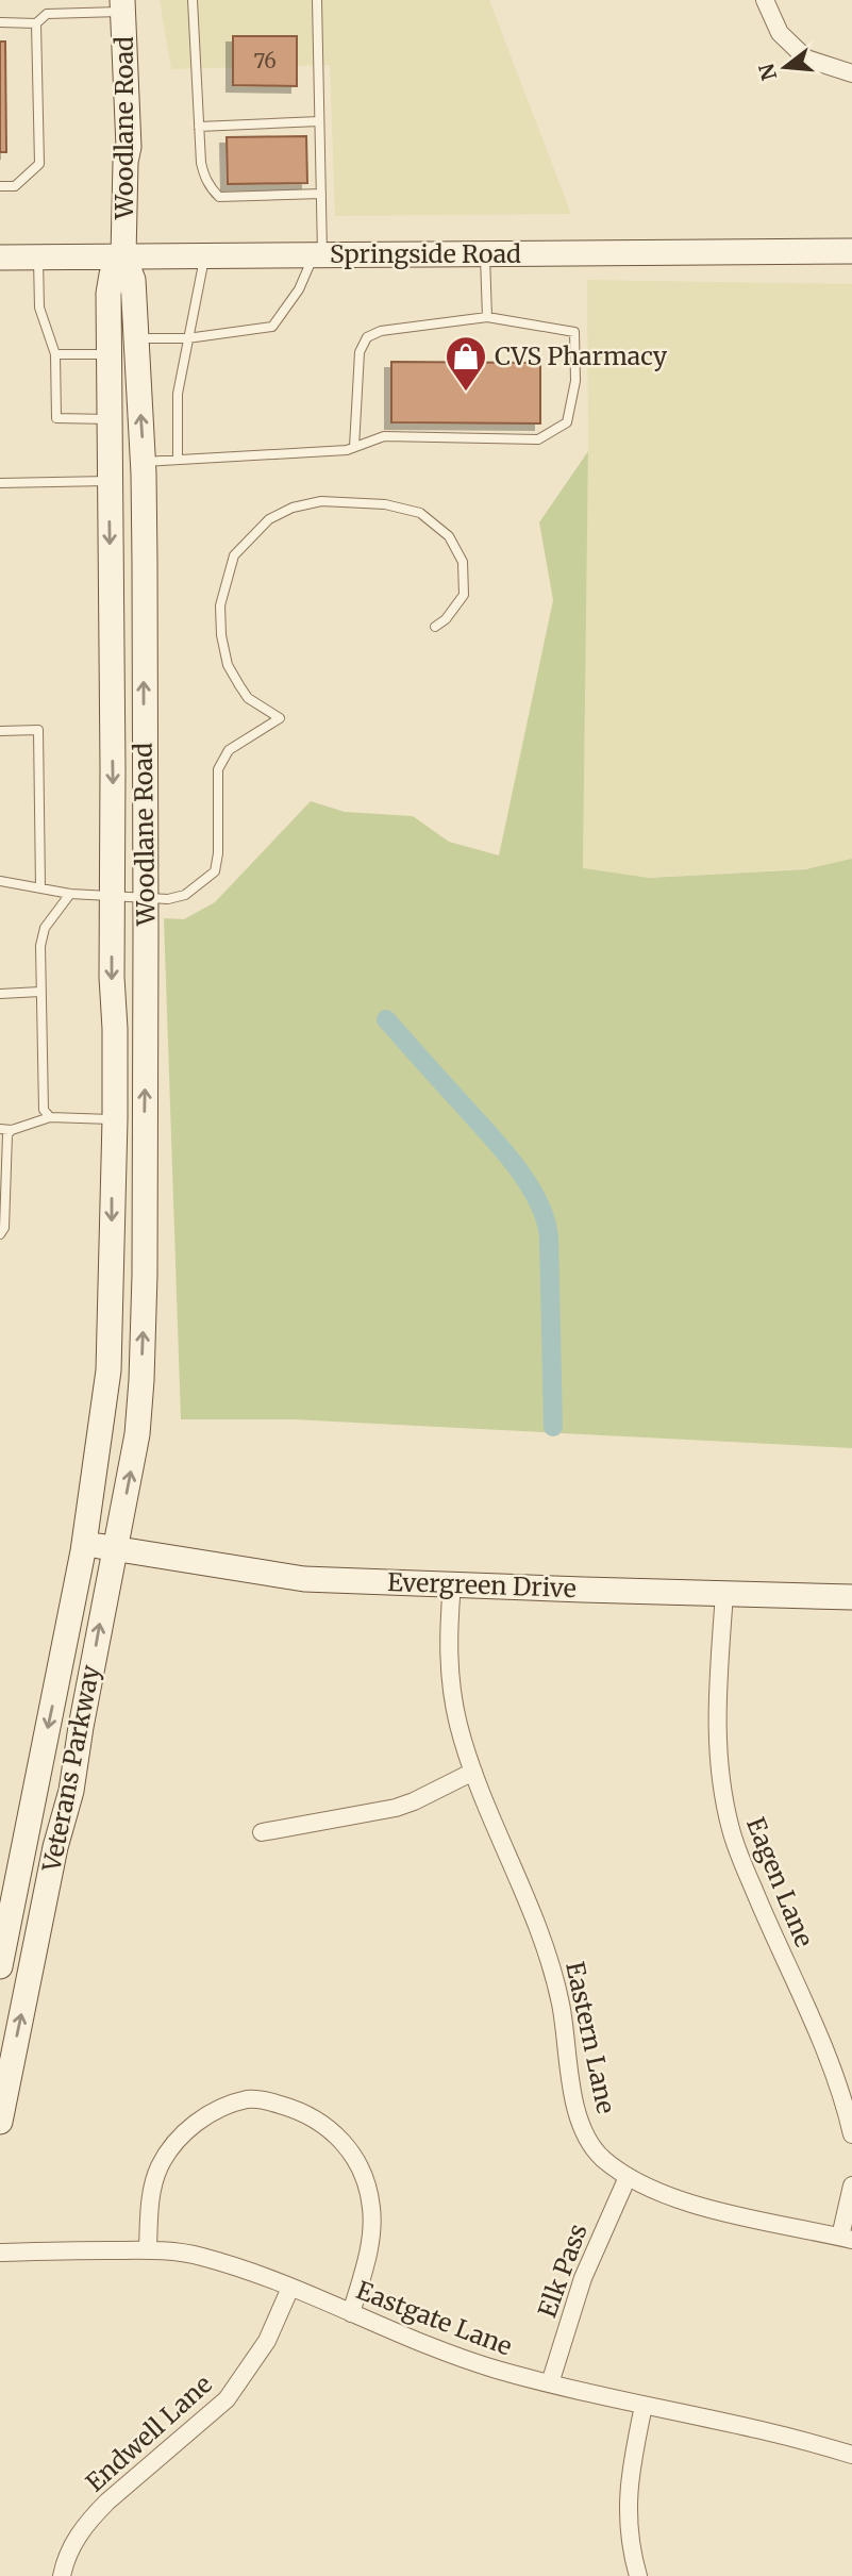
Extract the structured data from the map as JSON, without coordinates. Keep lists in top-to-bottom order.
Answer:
{
  "streets": {
    "main road": [
      "Woodlane Road",
      "Springside Road",
      "Evergreen Drive",
      "Veterans Parkway"
    ],
    "street": [
      "Eagen Lane",
      "Eastern Lane",
      "Elk Pass",
      "Eastgate Lane",
      "Endwell Lane"
    ]
  },
  "crossings": [
    ["Woodlane Road", "Springside Road"],
    ["Woodlane Road", "Veterans Parkway"],
    ["Evergreen Drive", "Veterans Parkway"],
    ["Evergreen Drive", "Eagen Lane"],
    ["Evergreen Drive", "Eastern Lane"],
    ["Eastern Lane", "Elk Pass"],
    ["Elk Pass", "Eastgate Lane"],
    ["Eastgate Lane", "Endwell Lane"]
  ],
  "places": {
    "shop": ["CVS Pharmacy"]
  },
  "house_numbers": ["76"],
  "north": "left"
}
